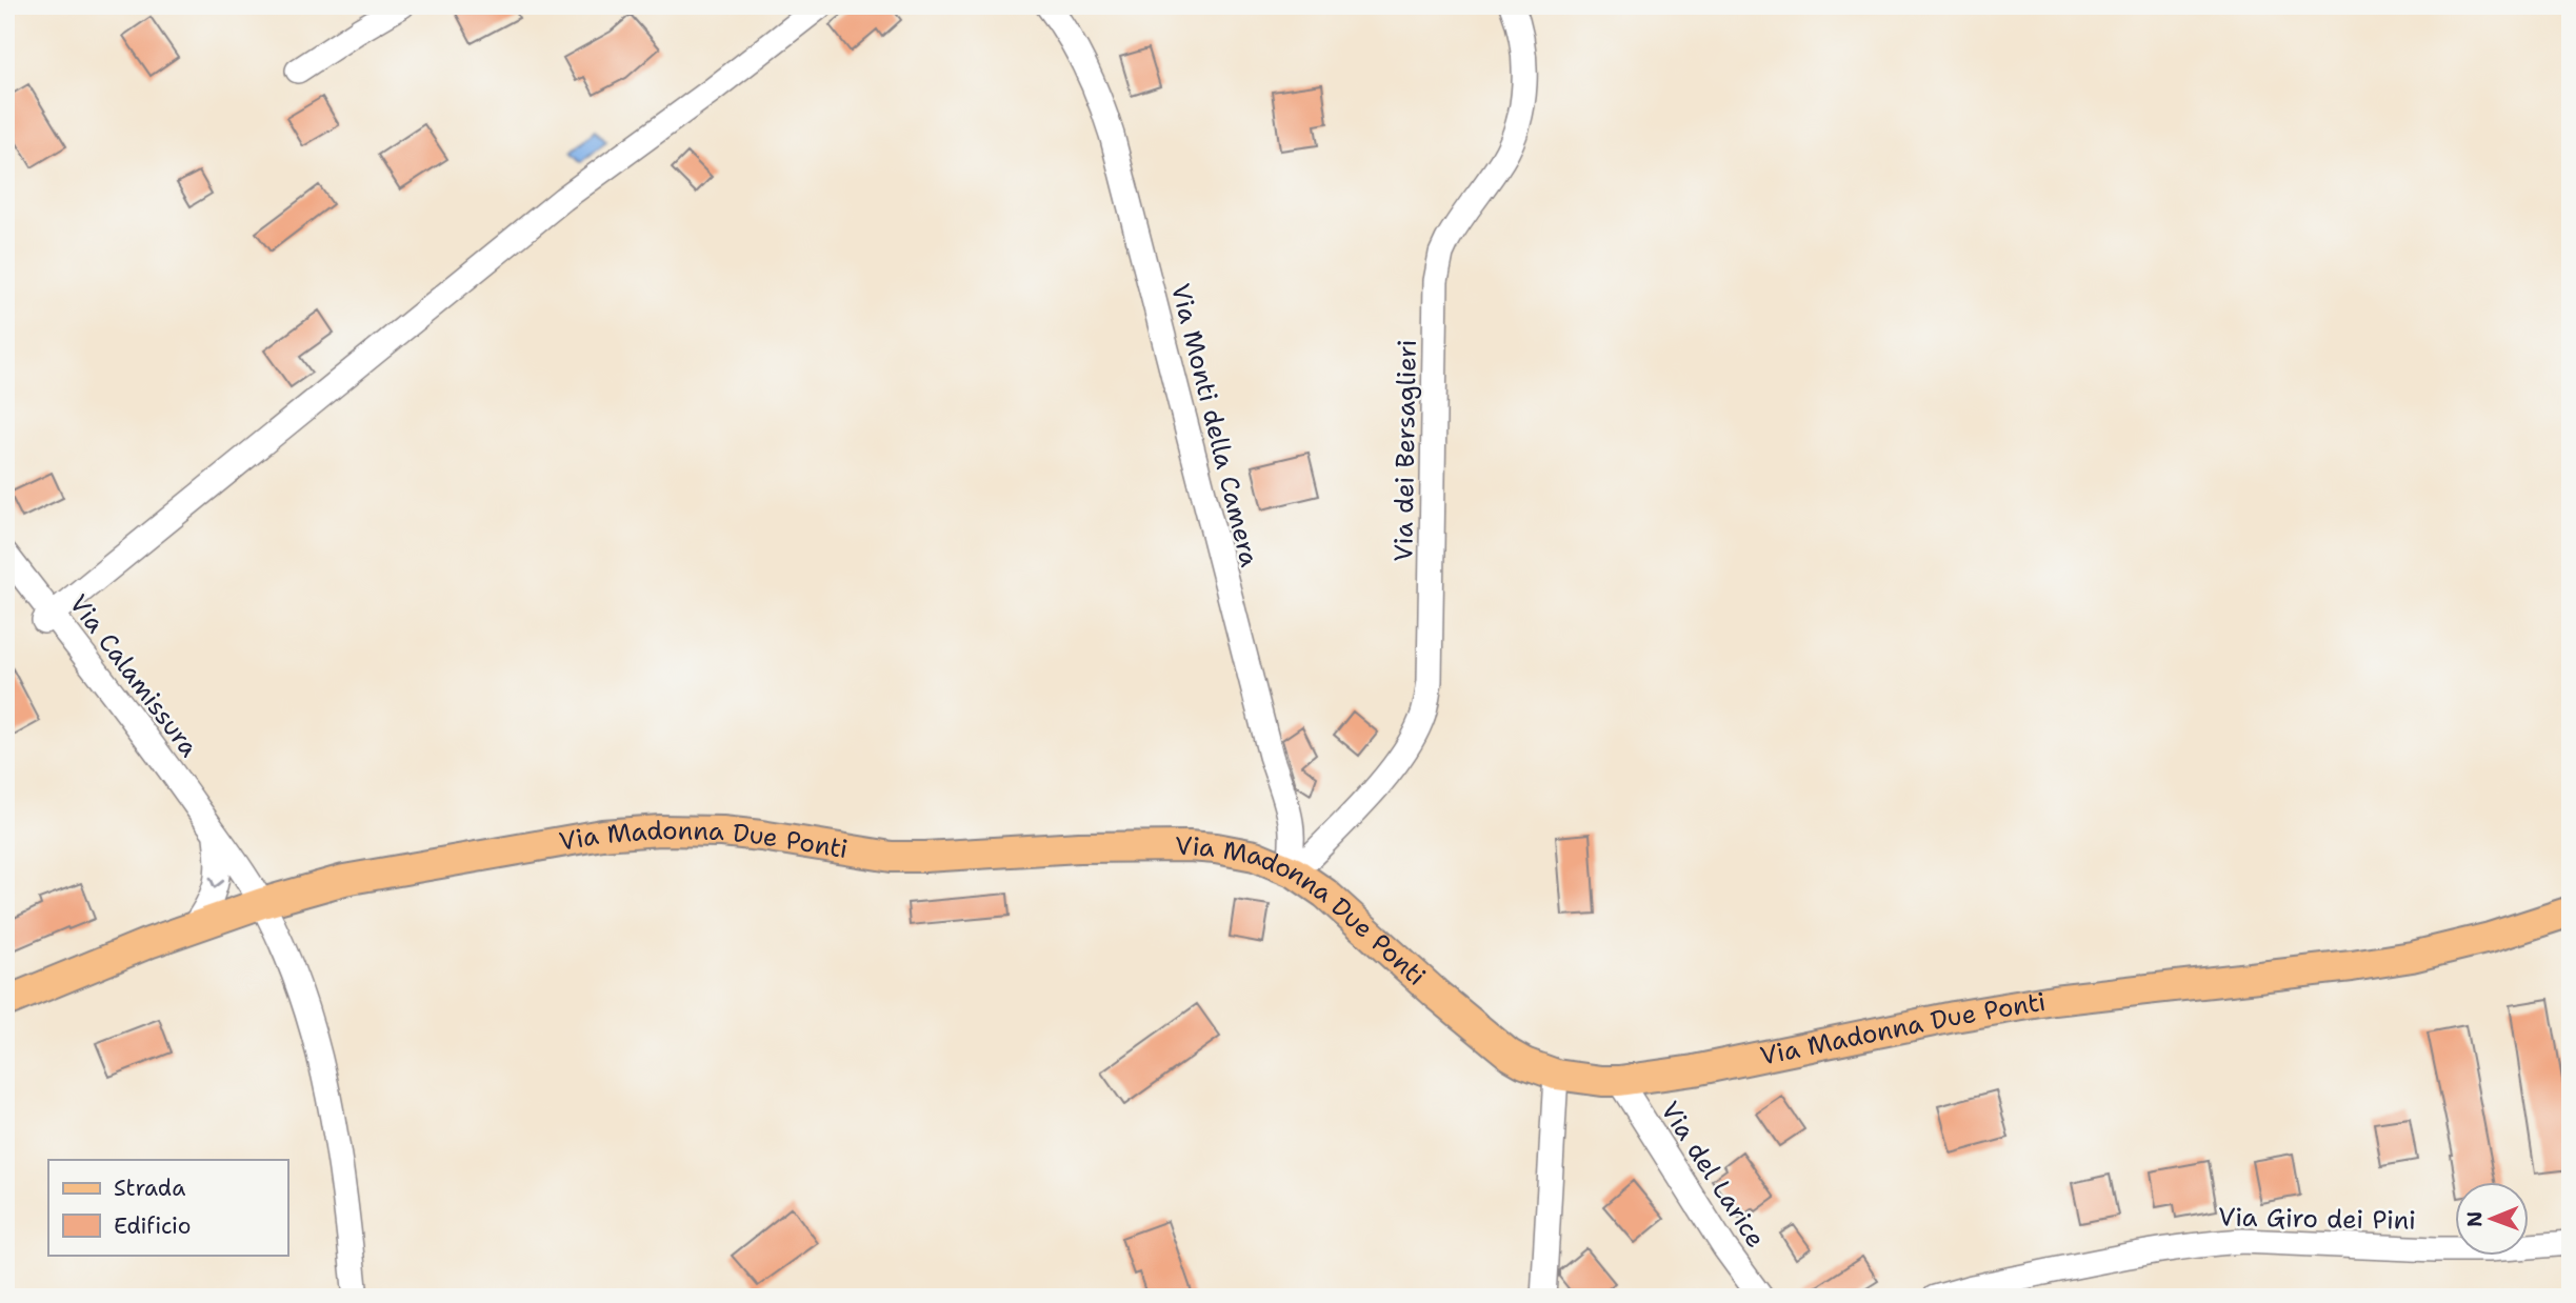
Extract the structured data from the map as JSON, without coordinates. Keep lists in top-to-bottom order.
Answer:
{
  "streets": {
    "main road": ["Via Madonna Due Ponti"],
    "street": [
      "Via Monti della Camera",
      "Via dei Bersaglieri",
      "Via Calamissura",
      "Via del Larice",
      "Via Giro dei Pini"
    ]
  },
  "crossings": [
    ["Via Monti della Camera", "Via dei Bersaglieri"],
    ["Via Monti della Camera", "Via Madonna Due Ponti"],
    ["Via dei Bersaglieri", "Via Madonna Due Ponti"],
    ["Via Calamissura", "Via Madonna Due Ponti"],
    ["Via Madonna Due Ponti", "Via del Larice"]
  ],
  "legend": ["Strada", "Edificio"],
  "north": "left"
}
